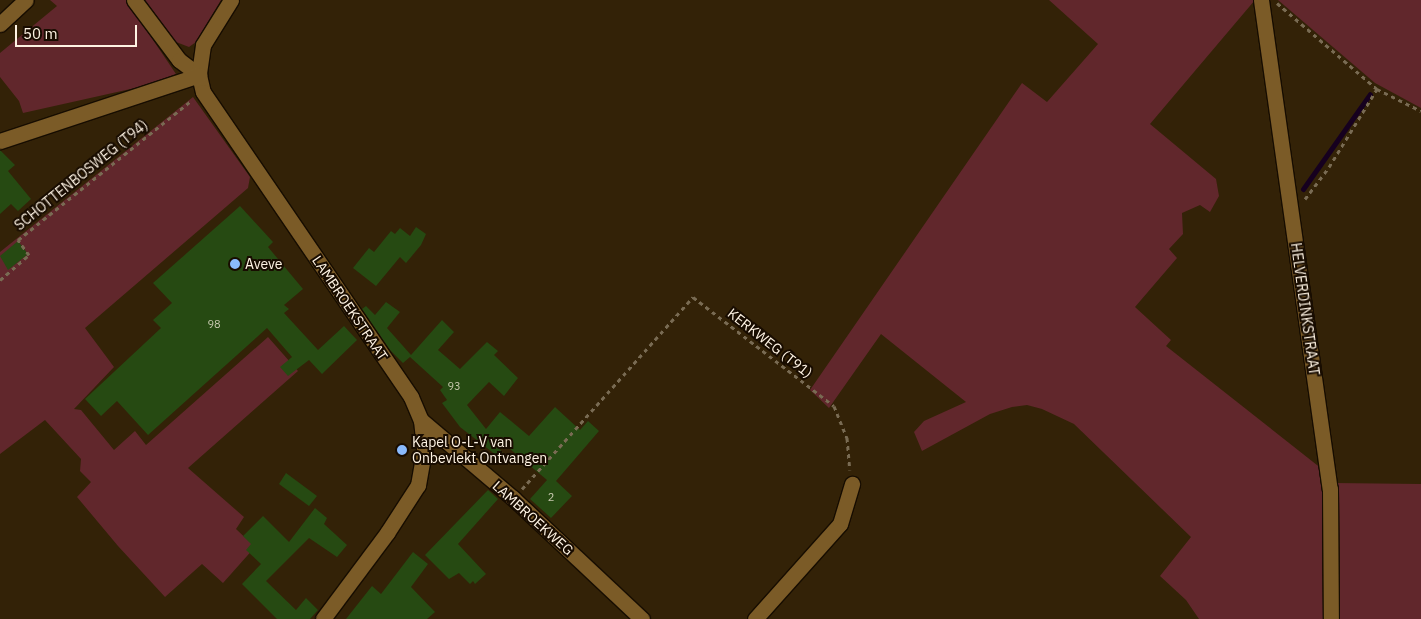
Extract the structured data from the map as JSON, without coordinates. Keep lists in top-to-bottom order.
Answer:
{
  "streets": {
    "street": ["LAMBROEKSTRAAT", "HELVERDINKSTRAAT", "LAMBROEKWEG"],
    "path": ["SCHOTTENBOSWEG (T94)", "KERKWEG (T91)"]
  },
  "crossings": [
    ["SCHOTTENBOSWEG (T94)", "LAMBROEKSTRAAT"],
    ["LAMBROEKSTRAAT", "LAMBROEKWEG"],
    ["KERKWEG (T91)", "LAMBROEKWEG"]
  ],
  "places": ["Aveve", "Kapel O-L-V van Onbevlekt Ontvangen"],
  "house_numbers": ["98", "93", "2"],
  "scale_bar": "50 m"
}
